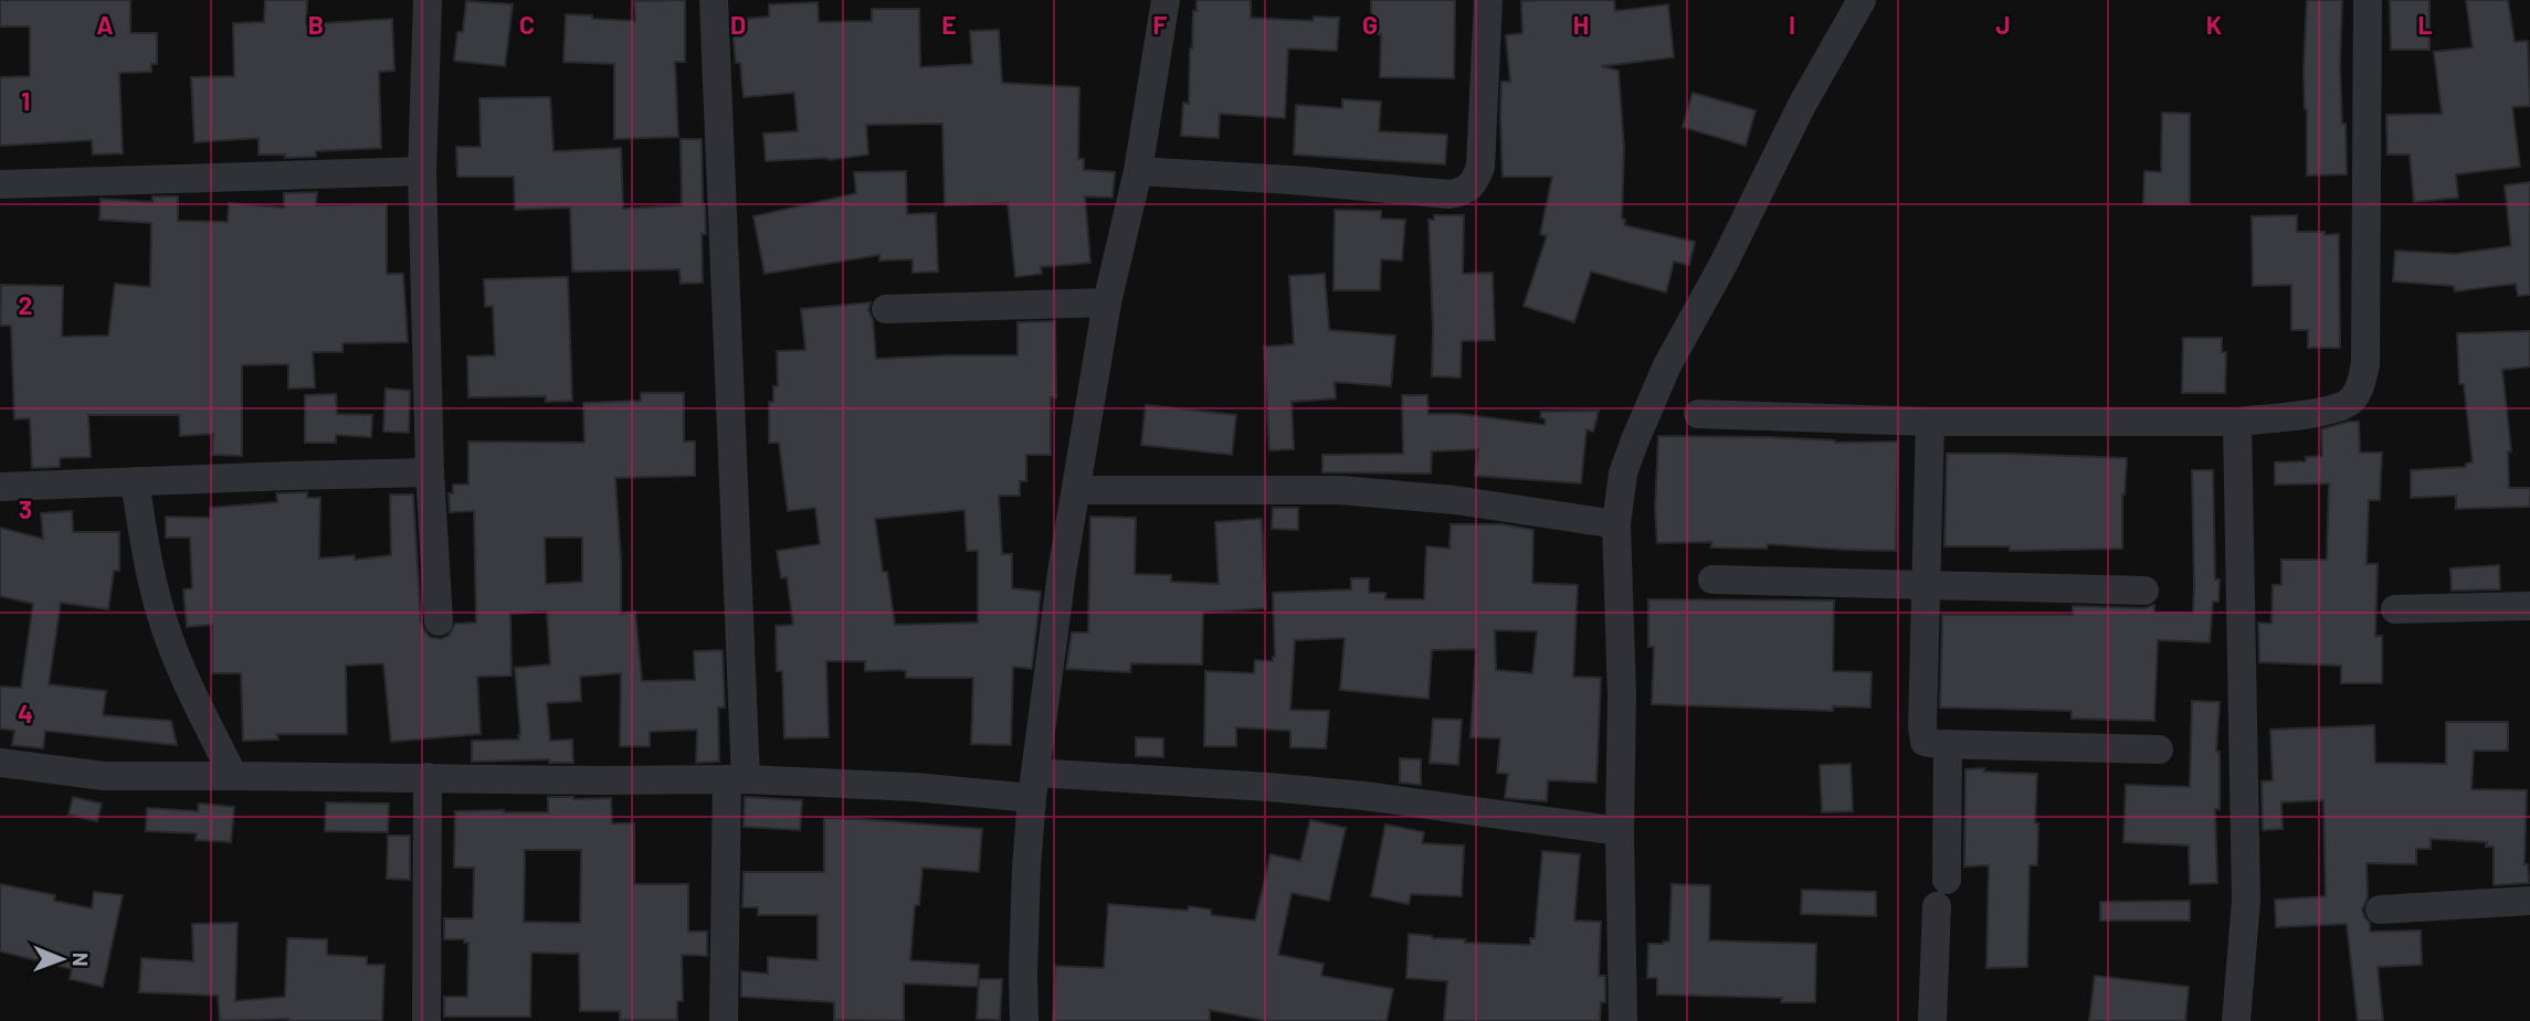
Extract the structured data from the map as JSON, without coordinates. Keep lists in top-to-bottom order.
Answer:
{
  "north": "right",
  "grid": {
    "columns": [
      "A",
      "B",
      "C",
      "D",
      "E",
      "F",
      "G",
      "H",
      "I",
      "J",
      "K",
      "L"
    ],
    "rows": [
      "1",
      "2",
      "3",
      "4"
    ]
  }
}
